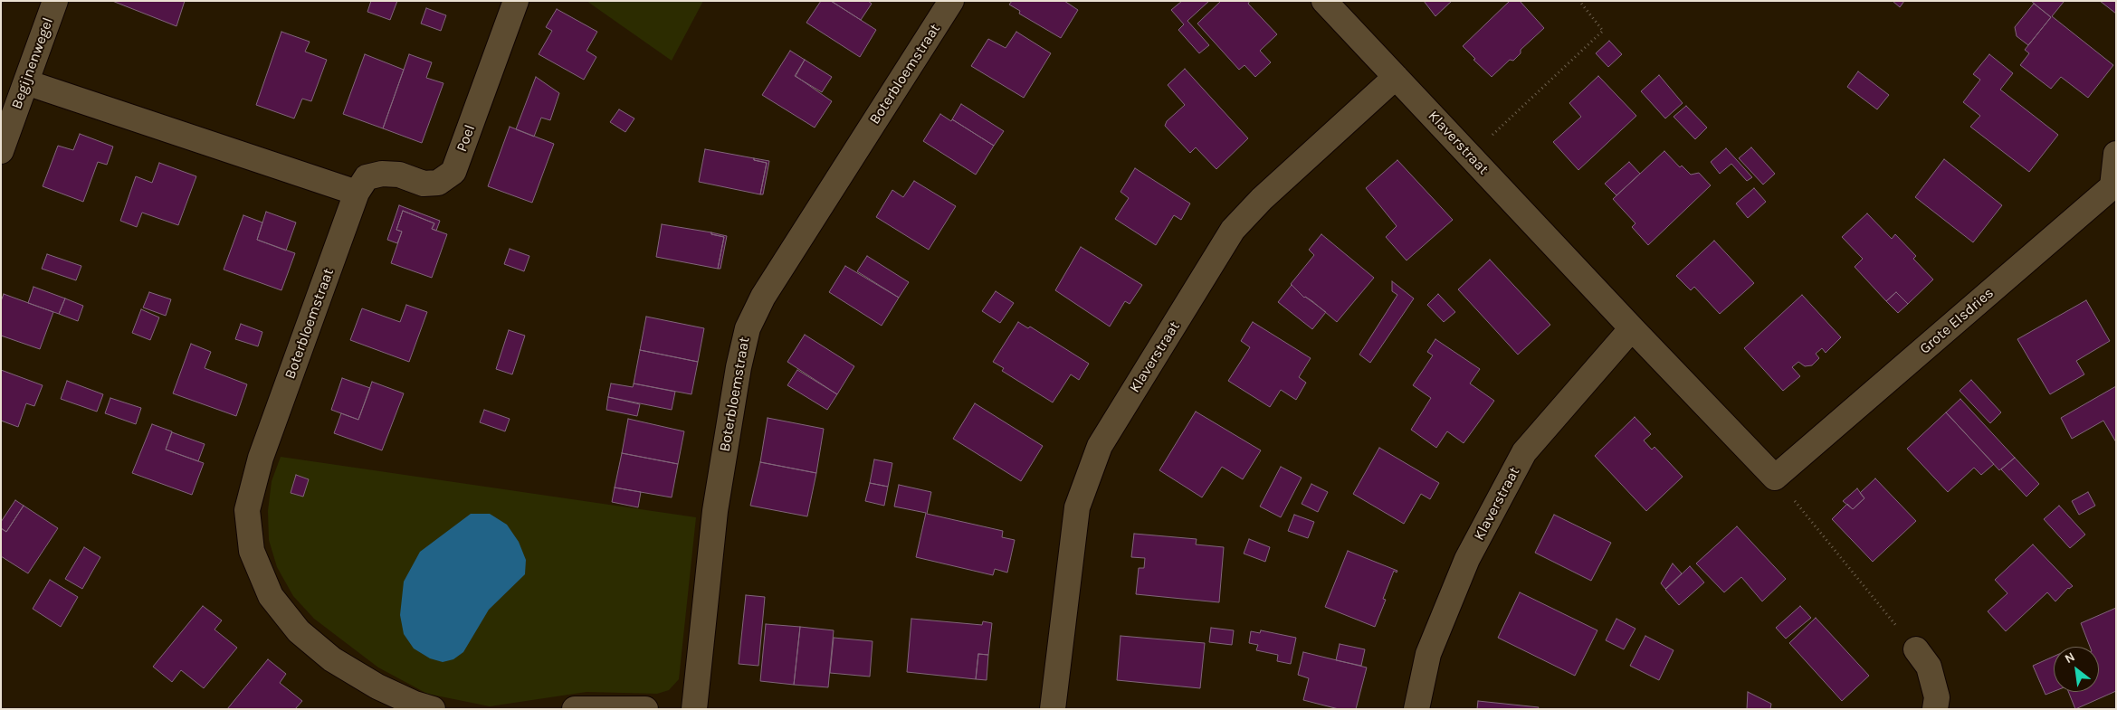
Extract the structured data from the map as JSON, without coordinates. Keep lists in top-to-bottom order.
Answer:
{
  "streets": {
    "street": [
      "Begijnenwegel",
      "Boterbloemstraat",
      "Poel",
      "Klaverstraat",
      "Grote Elsdries"
    ]
  },
  "crossings": [
    ["Boterbloemstraat", "Poel"],
    ["Klaverstraat", "Grote Elsdries"]
  ],
  "north": "top left"
}
